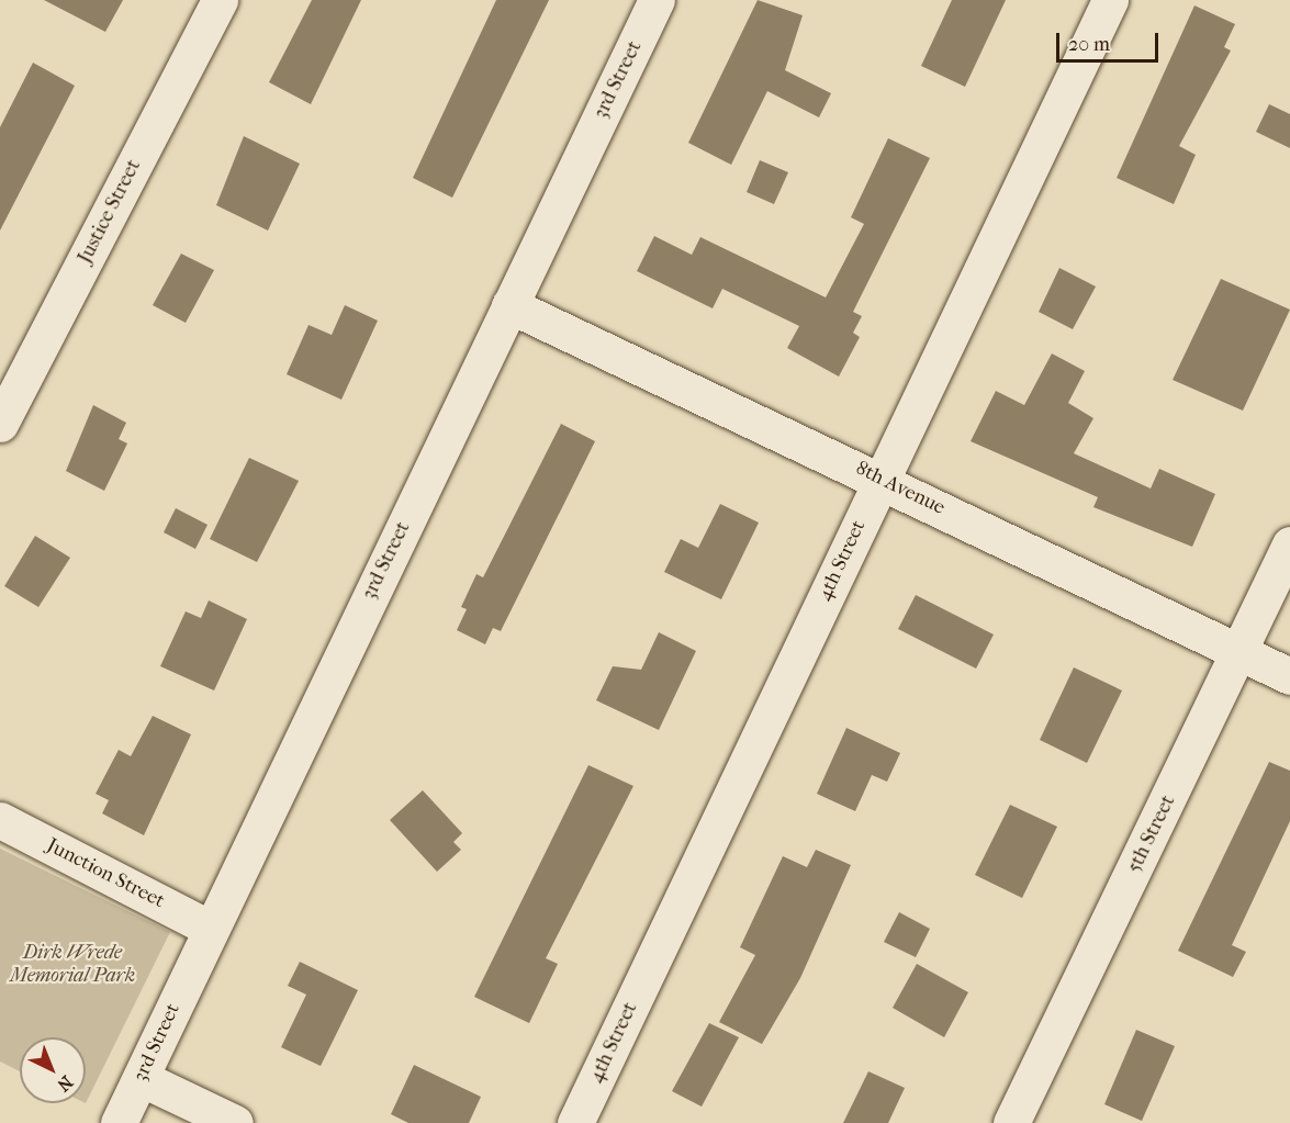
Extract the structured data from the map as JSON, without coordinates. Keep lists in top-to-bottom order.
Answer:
{
  "streets": {
    "street": [
      "3rd Street",
      "Justice Street",
      "8th Avenue",
      "4th Street",
      "5th Street",
      "Junction Street"
    ]
  },
  "crossings": [
    ["3rd Street", "8th Avenue"],
    ["3rd Street", "Junction Street"],
    ["8th Avenue", "4th Street"],
    ["8th Avenue", "5th Street"]
  ],
  "parks": ["Dirk Wrede Memorial Park"],
  "scale_bar": "20 m",
  "north": "bottom right"
}
